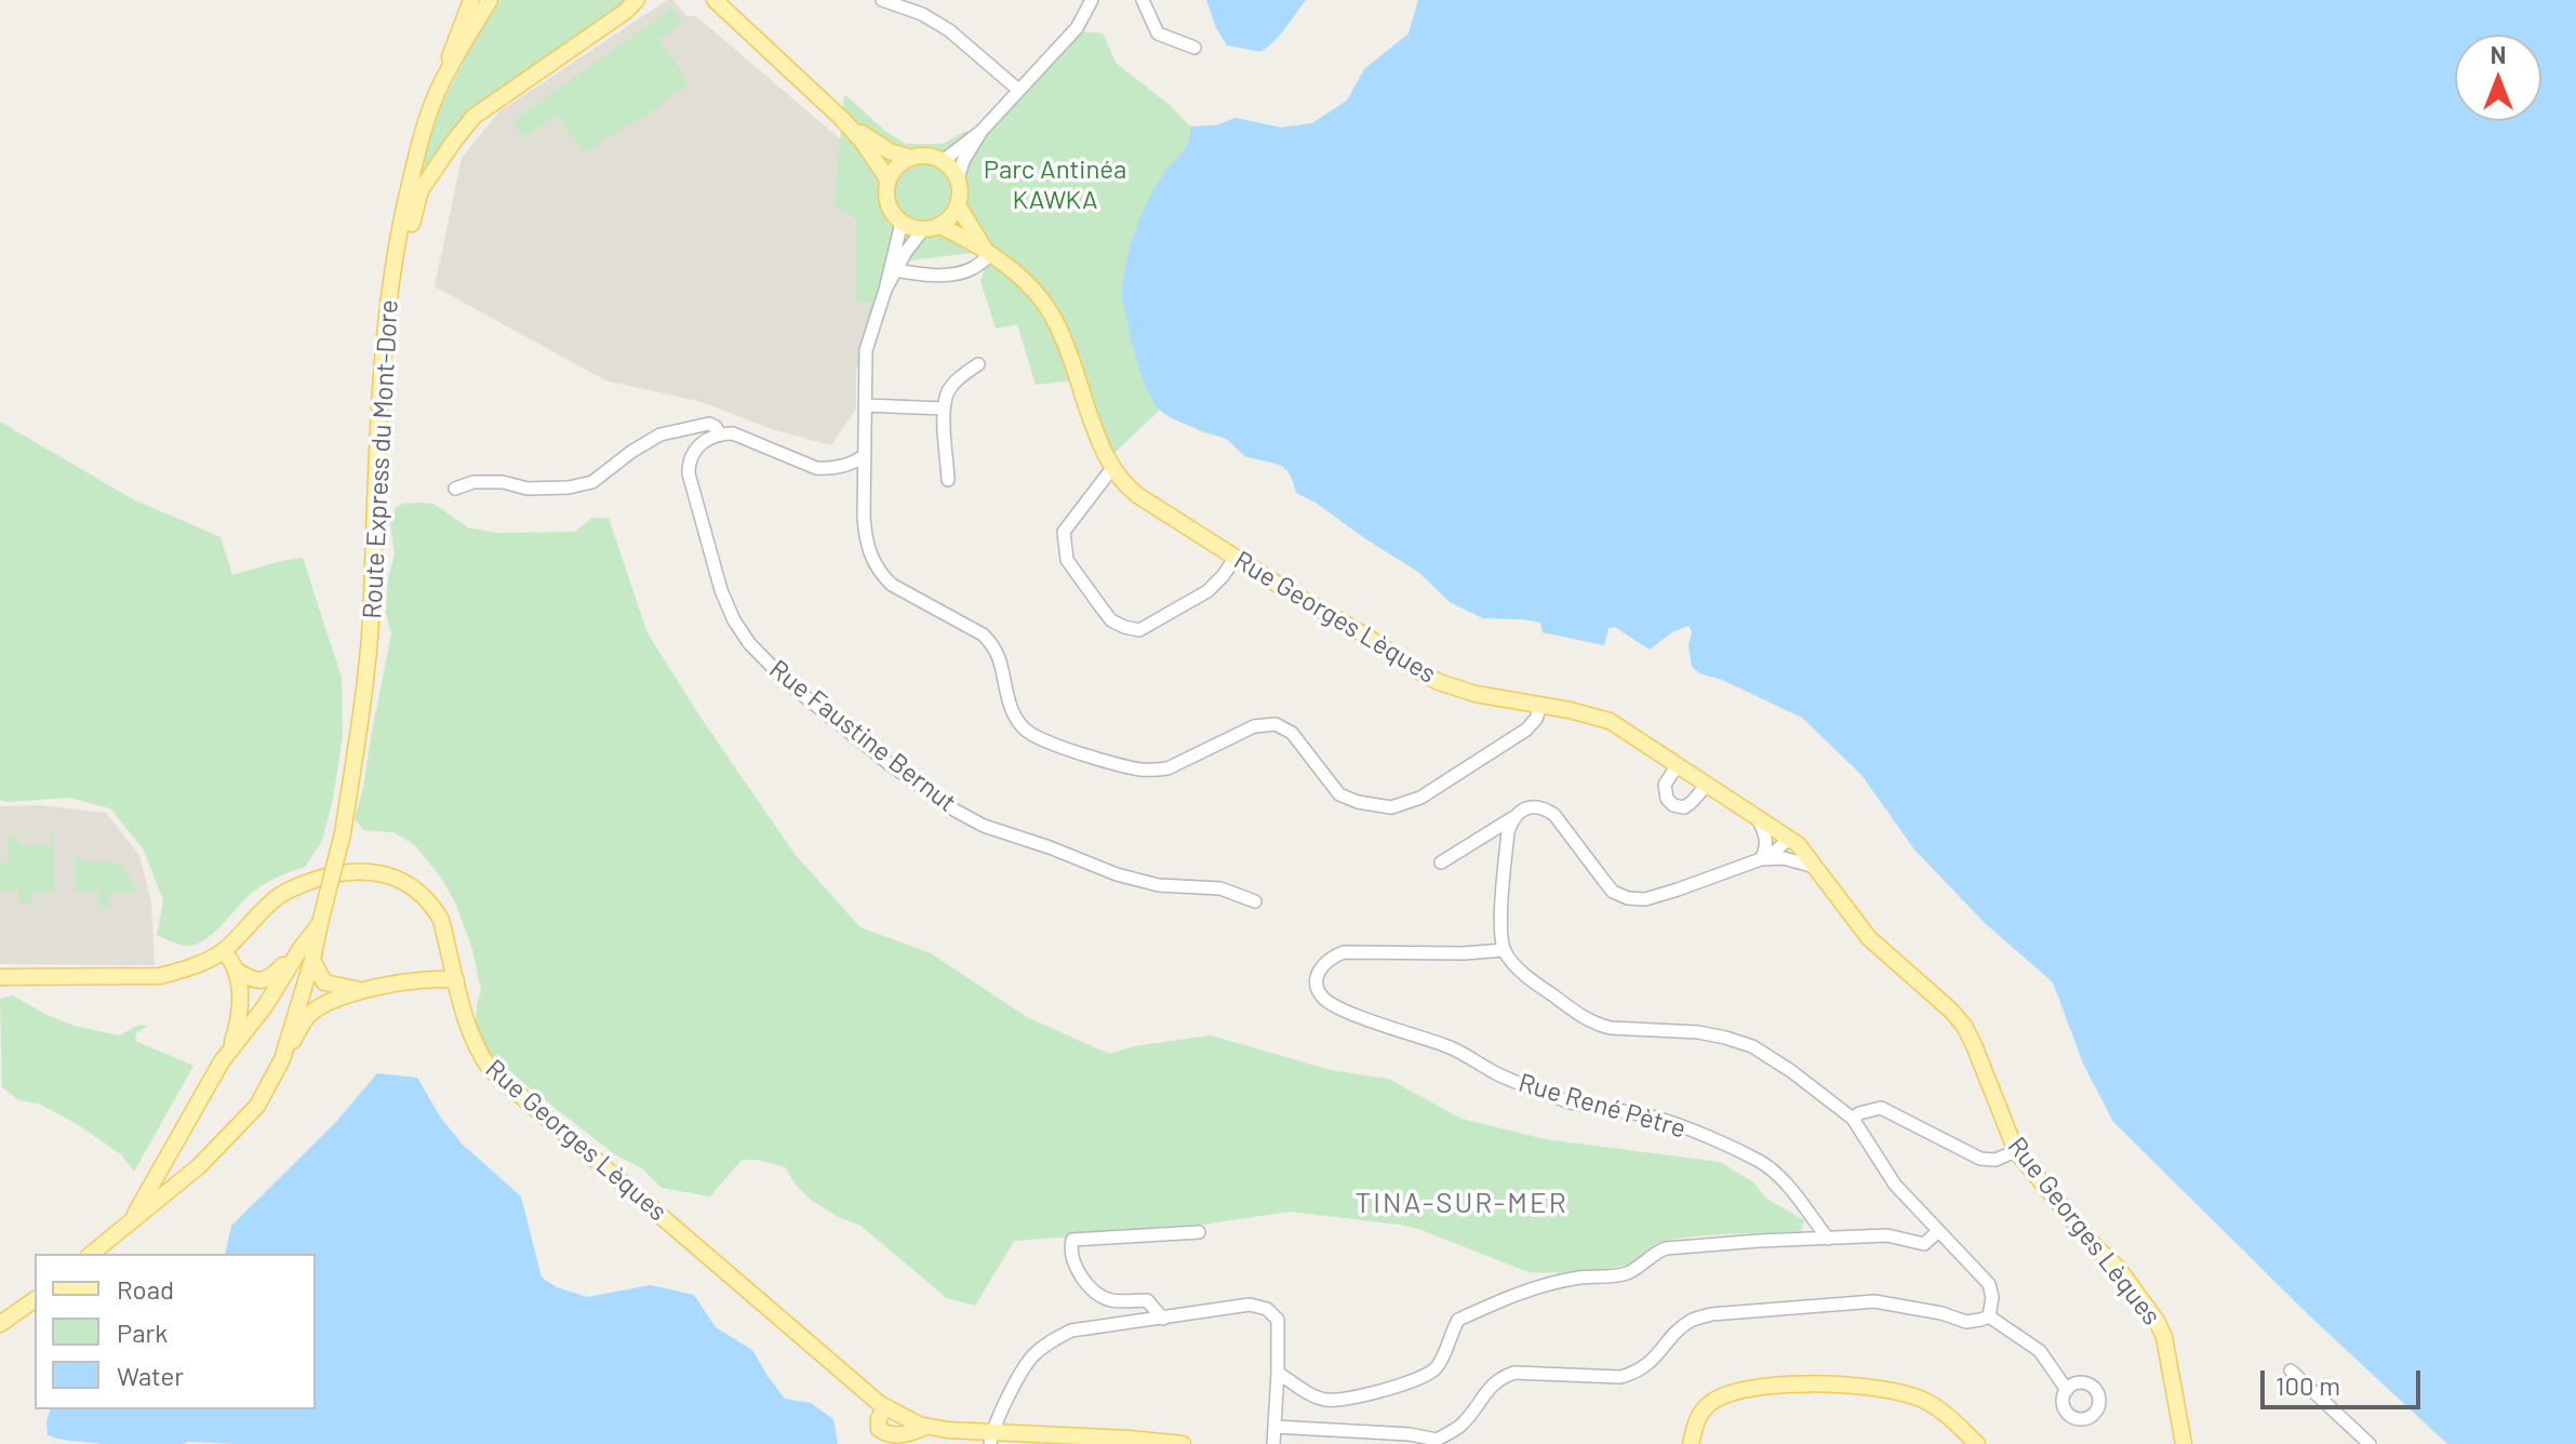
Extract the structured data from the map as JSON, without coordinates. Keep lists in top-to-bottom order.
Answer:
{
  "streets": {
    "main road": ["Route Express du Mont-Dore", "Rue Georges Lèques"],
    "street": ["Rue Faustine Bernut", "Rue René Pètre"]
  },
  "districts": ["TINA-SUR-MER"],
  "parks": ["Parc Antinéa KAWKA"],
  "legend": ["Road", "Park", "Water"],
  "scale_bar": "100 m",
  "north": "top"
}
